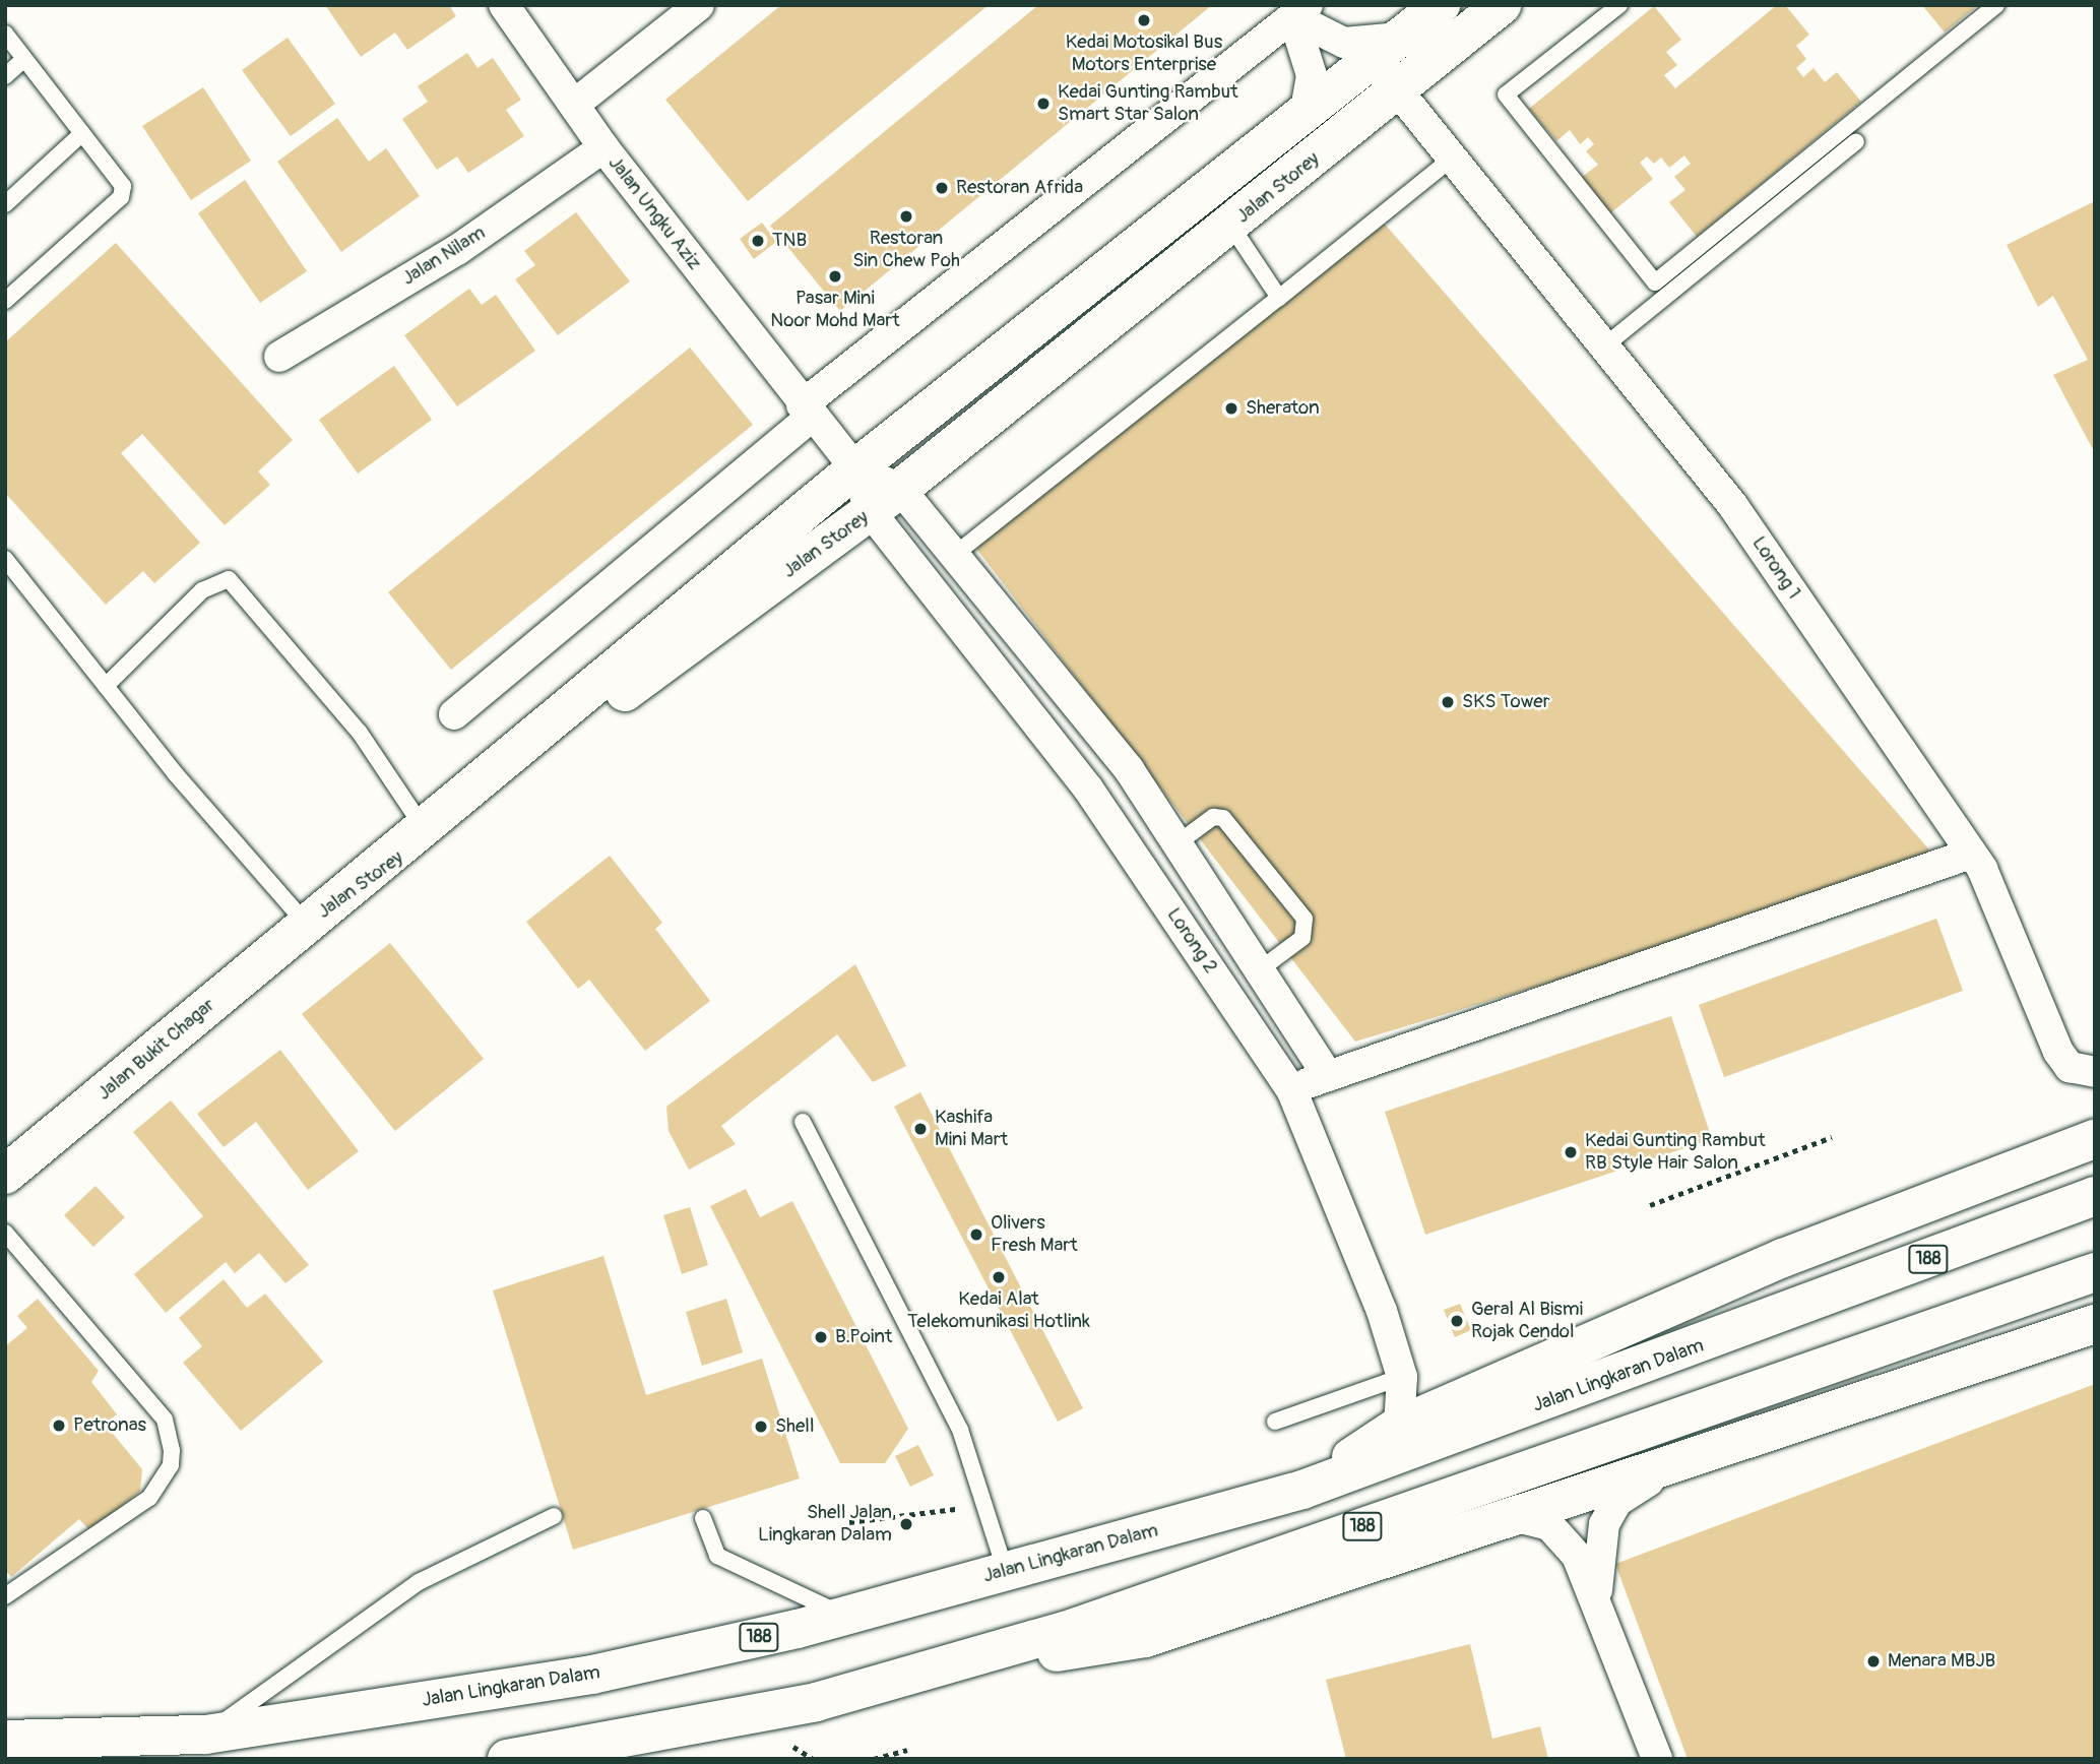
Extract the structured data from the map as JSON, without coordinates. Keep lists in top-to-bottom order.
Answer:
{
  "streets": {
    "main road": [
      "Jalan Storey",
      "Jalan Bukit Chagar",
      "188",
      "Jalan Lingkaran Dalam"
    ],
    "street": [
      "Jalan Ungku Aziz",
      "Jalan Nilam",
      "Lorong 1",
      "Lorong 2"
    ]
  },
  "crossings": [
    ["Jalan Storey", "Jalan Ungku Aziz"],
    ["Jalan Storey", "Lorong 1"],
    ["Jalan Storey", "Lorong 2"],
    ["Jalan Storey", "Jalan Bukit Chagar"],
    ["Jalan Ungku Aziz", "Jalan Nilam"],
    ["Jalan Ungku Aziz", "Lorong 2"]
  ],
  "places": [
    "Kedai Motosikal Bus Motors Enterprise",
    "Kedai Gunting Rambut Smart Star Salon",
    "Restoran Afrida",
    "Restoran Sin Chew Poh",
    "TNB",
    "Pasar Mini Noor Mohd Mart",
    "Sheraton",
    "SKS Tower",
    "Kashifa Mini Mart",
    "Kedai Gunting Rambut RB Style Hair Salon",
    "Olivers Fresh Mart",
    "Kedai Alat Telekomunikasi Hotlink",
    "Geral Al Bismi Rojak Cendol",
    "B.Point",
    "Petronas",
    "Shell",
    "Shell Jalan Lingkaran Dalam",
    "Menara MBJB"
  ]
}
